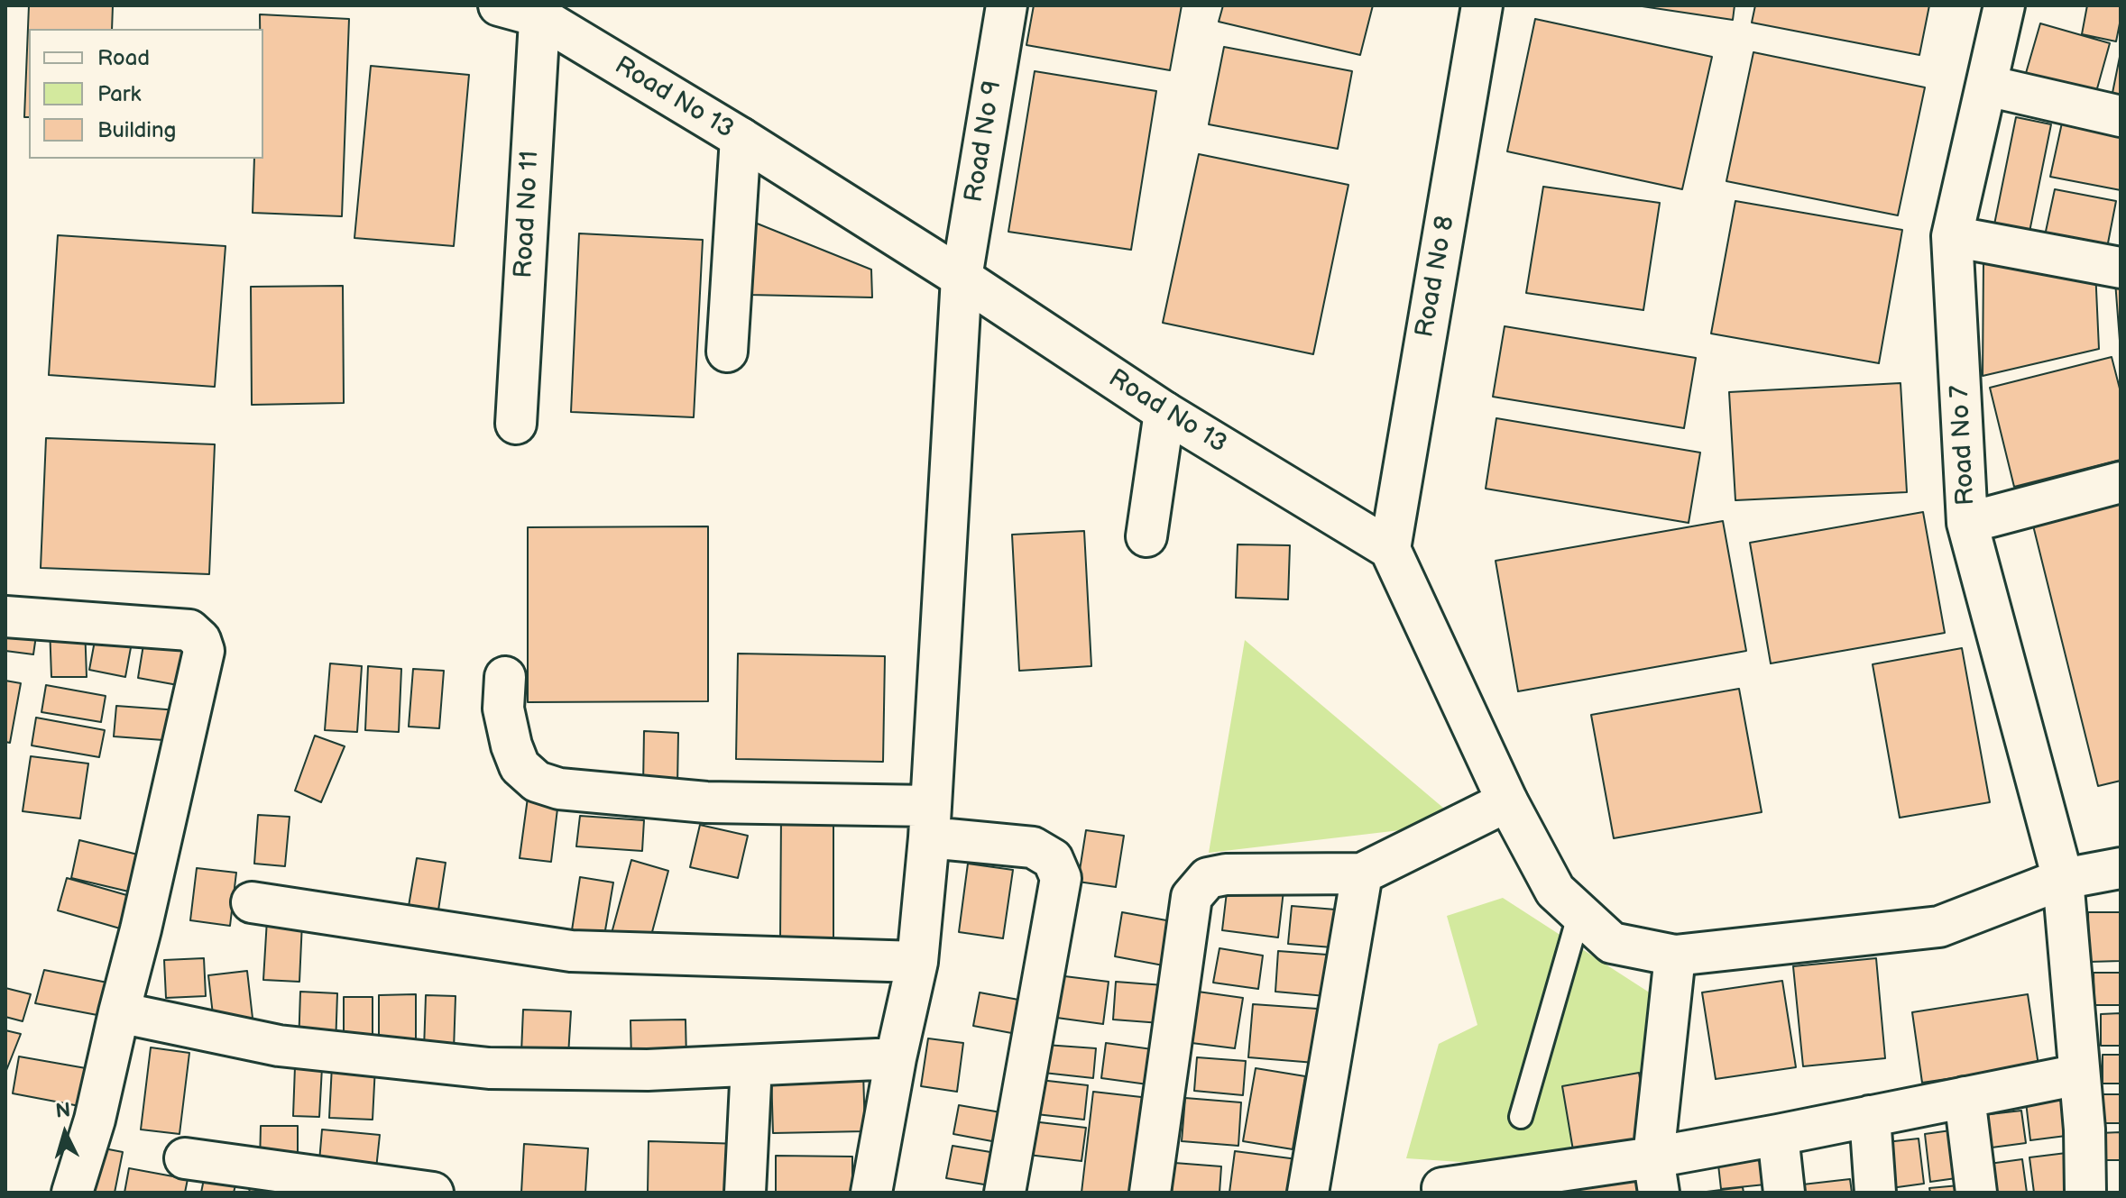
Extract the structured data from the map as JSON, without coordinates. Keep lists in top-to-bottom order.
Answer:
{
  "streets": {
    "street": [
      "Road No 13",
      "Road No 9",
      "Road No 11",
      "Road No 8",
      "Road No 7"
    ]
  },
  "crossings": [
    ["Road No 13", "Road No 9"],
    ["Road No 13", "Road No 11"],
    ["Road No 13", "Road No 8"]
  ],
  "legend": ["Road", "Park", "Building"],
  "north": "top"
}
